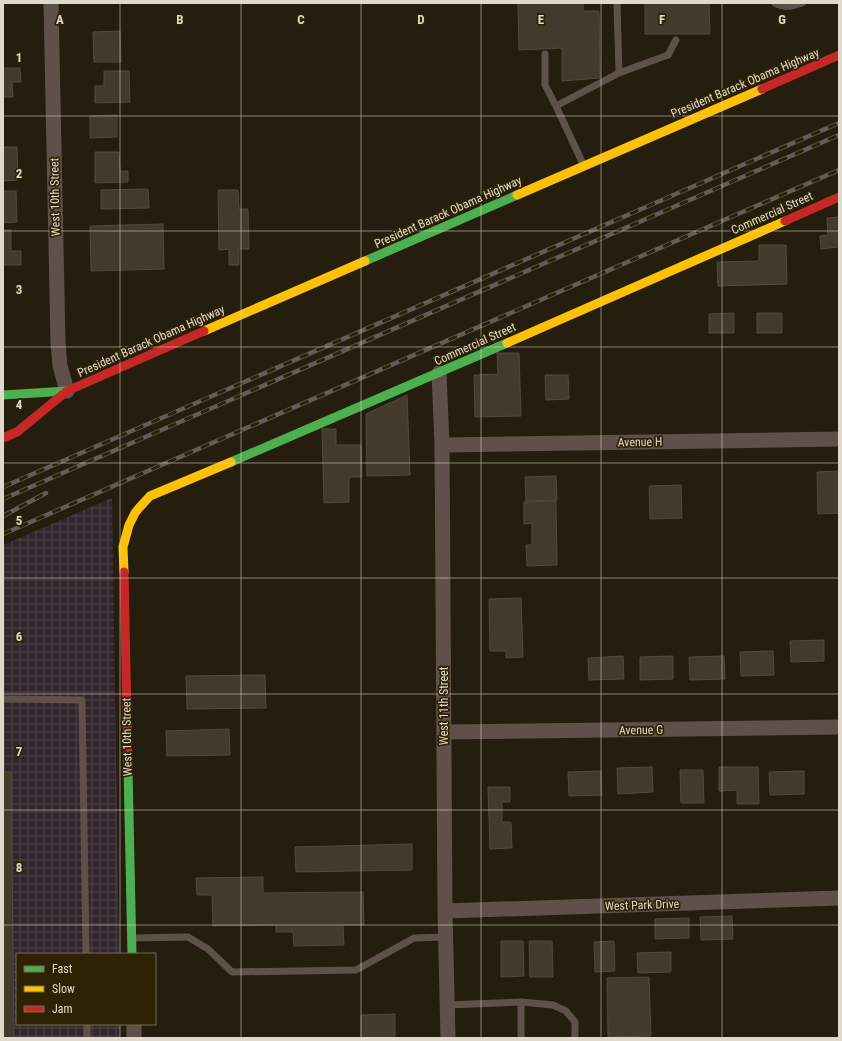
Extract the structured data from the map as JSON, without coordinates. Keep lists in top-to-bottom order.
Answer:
{
  "streets": {
    "street": [
      "President Barack Obama Highway",
      "West 10th Street",
      "Commercial Street",
      "Avenue H",
      "West 11th Street",
      "Avenue G",
      "West Park Drive"
    ]
  },
  "crossings": [
    ["President Barack Obama Highway", "West 10th Street"],
    ["West 10th Street", "Commercial Street"],
    ["Commercial Street", "West 11th Street"],
    ["Avenue H", "West 11th Street"],
    ["West 11th Street", "Avenue G"],
    ["West 11th Street", "West Park Drive"]
  ],
  "legend": ["Fast", "Slow", "Jam"],
  "grid": {
    "columns": [
      "A",
      "B",
      "C",
      "D",
      "E",
      "F",
      "G"
    ],
    "rows": [
      "1",
      "2",
      "3",
      "4",
      "5",
      "6",
      "7",
      "8"
    ]
  }
}
